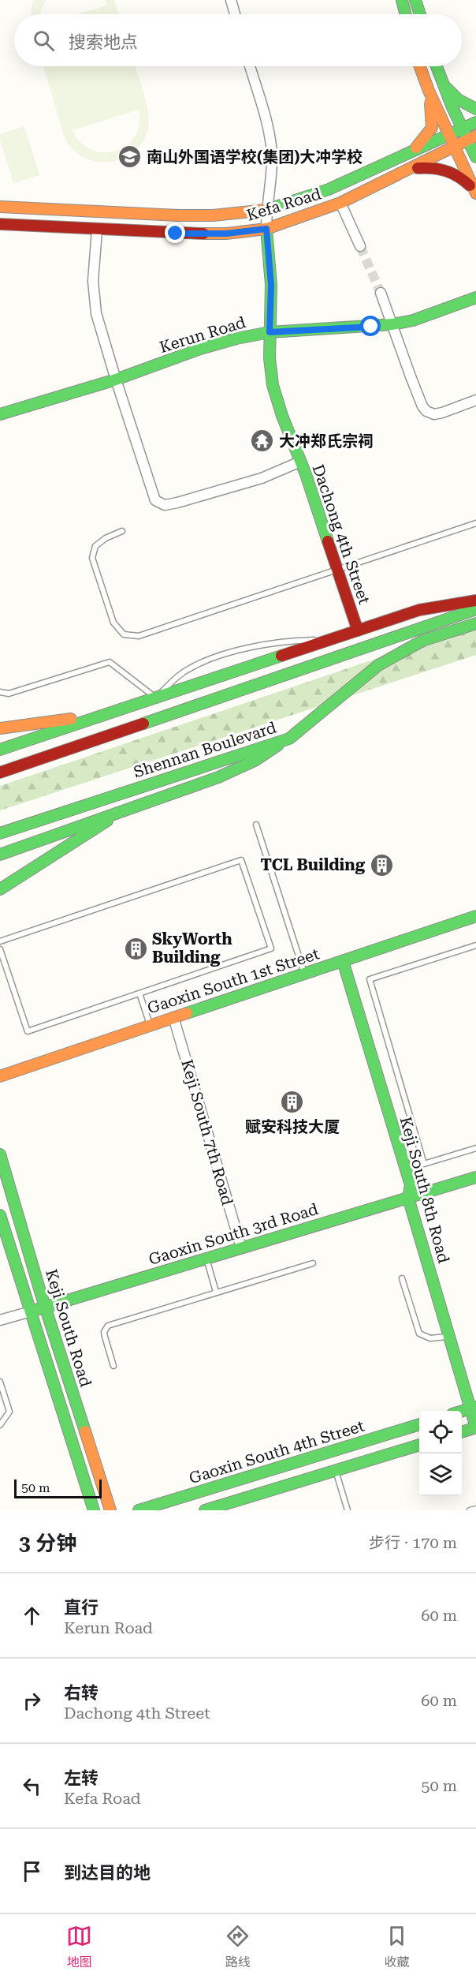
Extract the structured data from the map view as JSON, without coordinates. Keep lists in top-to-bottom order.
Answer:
{
  "streets": {
    "main road": [
      "Kefa Road",
      "Kerun Road",
      "Dachong 4th Street",
      "Shennan Boulevard",
      "Gaoxin South 1st Street",
      "Keji South 8th Road",
      "Gaoxin South 3rd Road",
      "Keji South Road",
      "Gaoxin South 4th Street"
    ],
    "street": ["Keji South 7th Road"]
  },
  "crossings": [
    ["Kefa Road", "Dachong 4th Street"],
    ["Kerun Road", "Dachong 4th Street"],
    ["Gaoxin South 1st Street", "Keji South 7th Road"],
    ["Gaoxin South 1st Street", "Keji South 8th Road"],
    ["Keji South 7th Road", "Gaoxin South 3rd Road"],
    ["Keji South 8th Road", "Gaoxin South 3rd Road"],
    ["Gaoxin South 3rd Road", "Keji South Road"]
  ],
  "places": {
    "school or university": ["南山外国语学校(集团)大冲学校"],
    "temple": ["大冲郑氏宗祠"],
    "building": ["TCL Building", "SkyWorth Building", "赋安科技大厦"]
  },
  "scale_bar": "50 m",
  "page": {
    "search": "搜索地点",
    "scale": "50 m",
    "heading": ["3 分钟", "步行 · 170 m"],
    "list": [
      ["直行", "Kerun Road", "60 m"],
      ["右转", "Dachong 4th Street", "60 m"],
      ["左转", "Kefa Road", "50 m"],
      "到达目的地"
    ],
    "nav": ["地图", "路线", "收藏"]
  }
}
